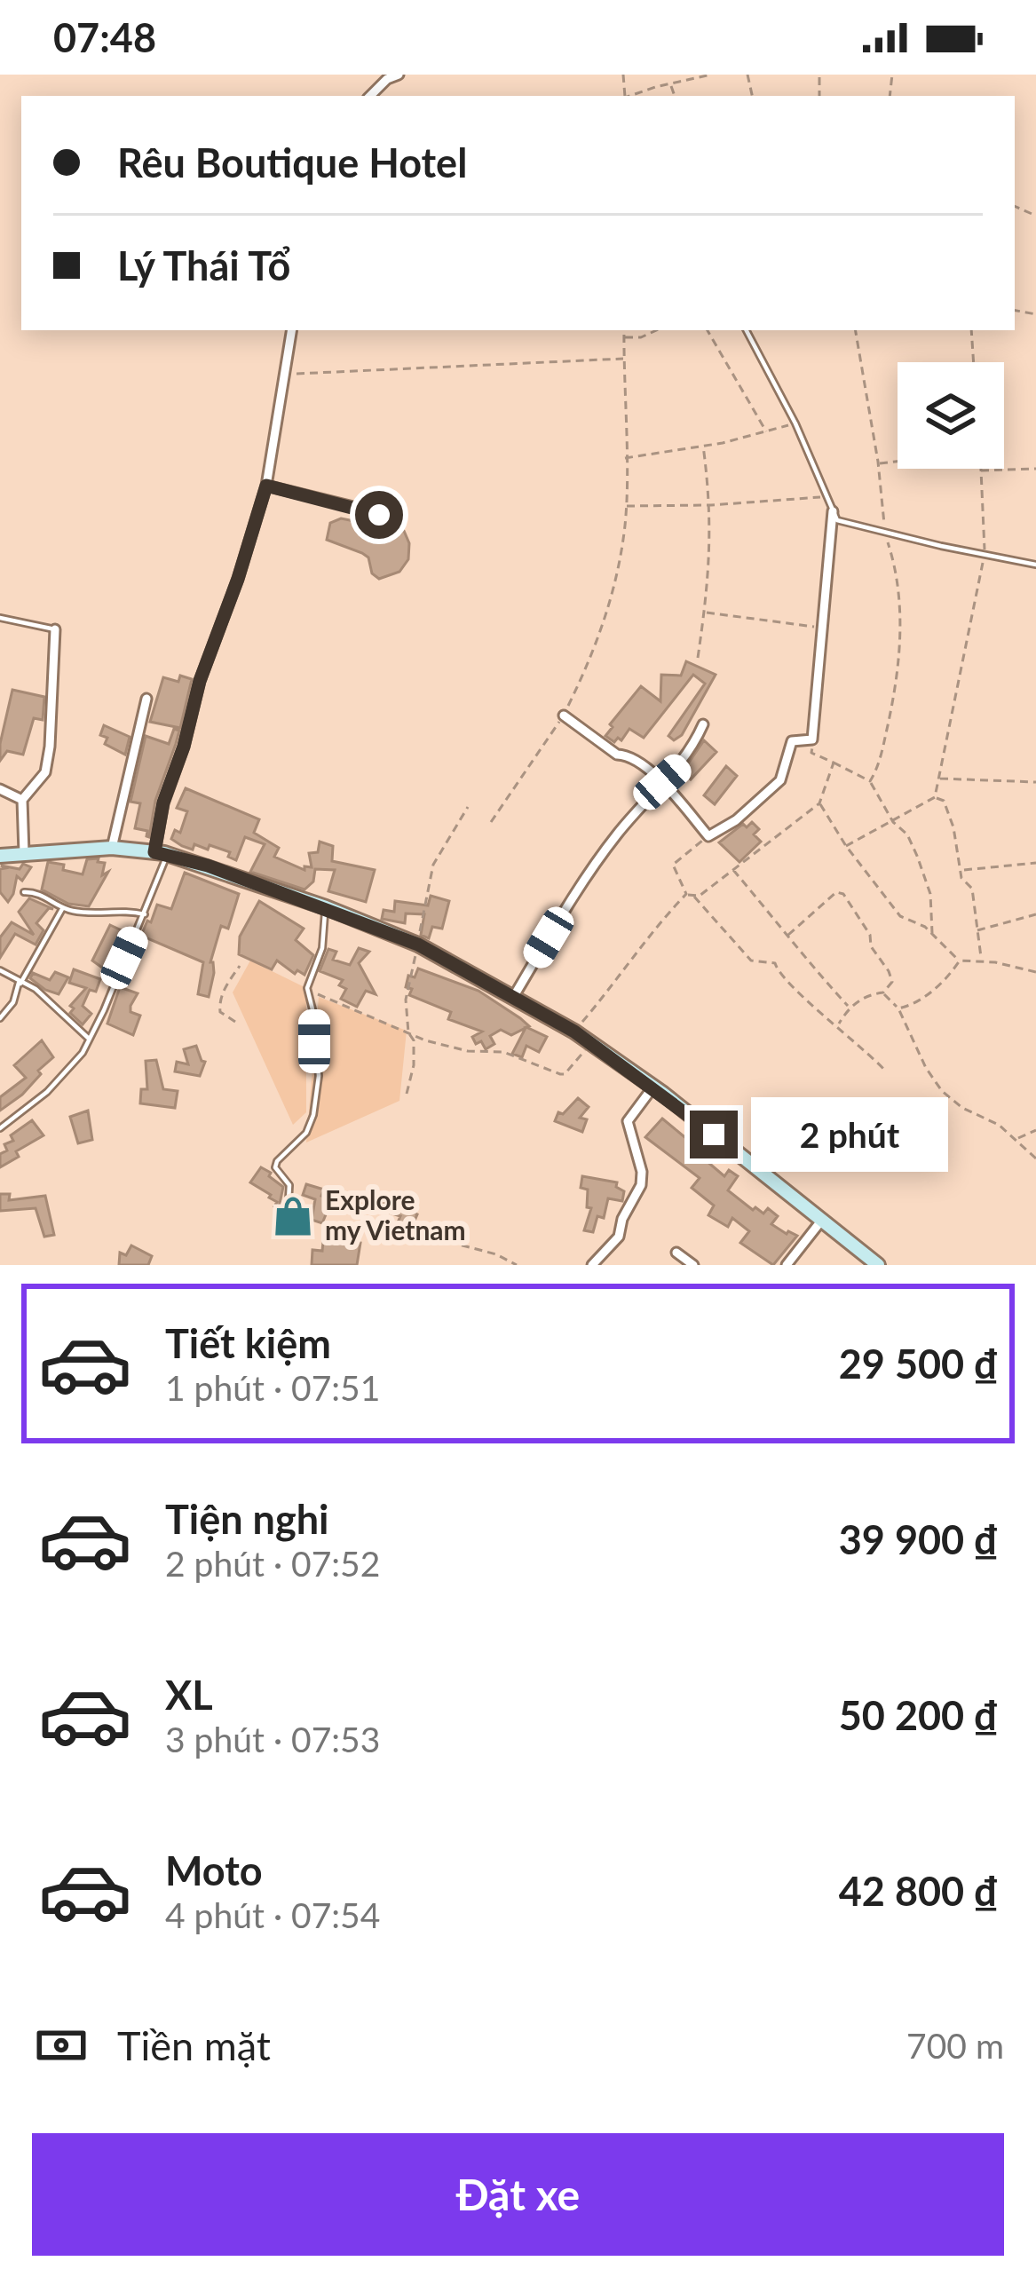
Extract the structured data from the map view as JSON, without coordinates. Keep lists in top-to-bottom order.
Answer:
{
  "places": {
    "shop": ["Explore my Vietnam"]
  },
  "page": {
    "status": "07:48",
    "banner": ["Rêu Boutique Hotel", "Lý Thái Tổ"],
    "bubble": "2 phút",
    "list": [
      {
        "name": "Tiết kiệm",
        "note": "1 phút · 07:51",
        "value": "29 500 ₫"
      },
      {
        "name": "Tiện nghi",
        "note": "2 phút · 07:52",
        "value": "39 900 ₫"
      },
      {
        "name": "XL",
        "note": "3 phút · 07:53",
        "value": "50 200 ₫"
      },
      {
        "name": "Moto",
        "note": "4 phút · 07:54",
        "value": "42 800 ₫"
      }
    ],
    "pay": ["Tiền mặt", "700 m"],
    "buttons": "Đặt xe"
  }
}
